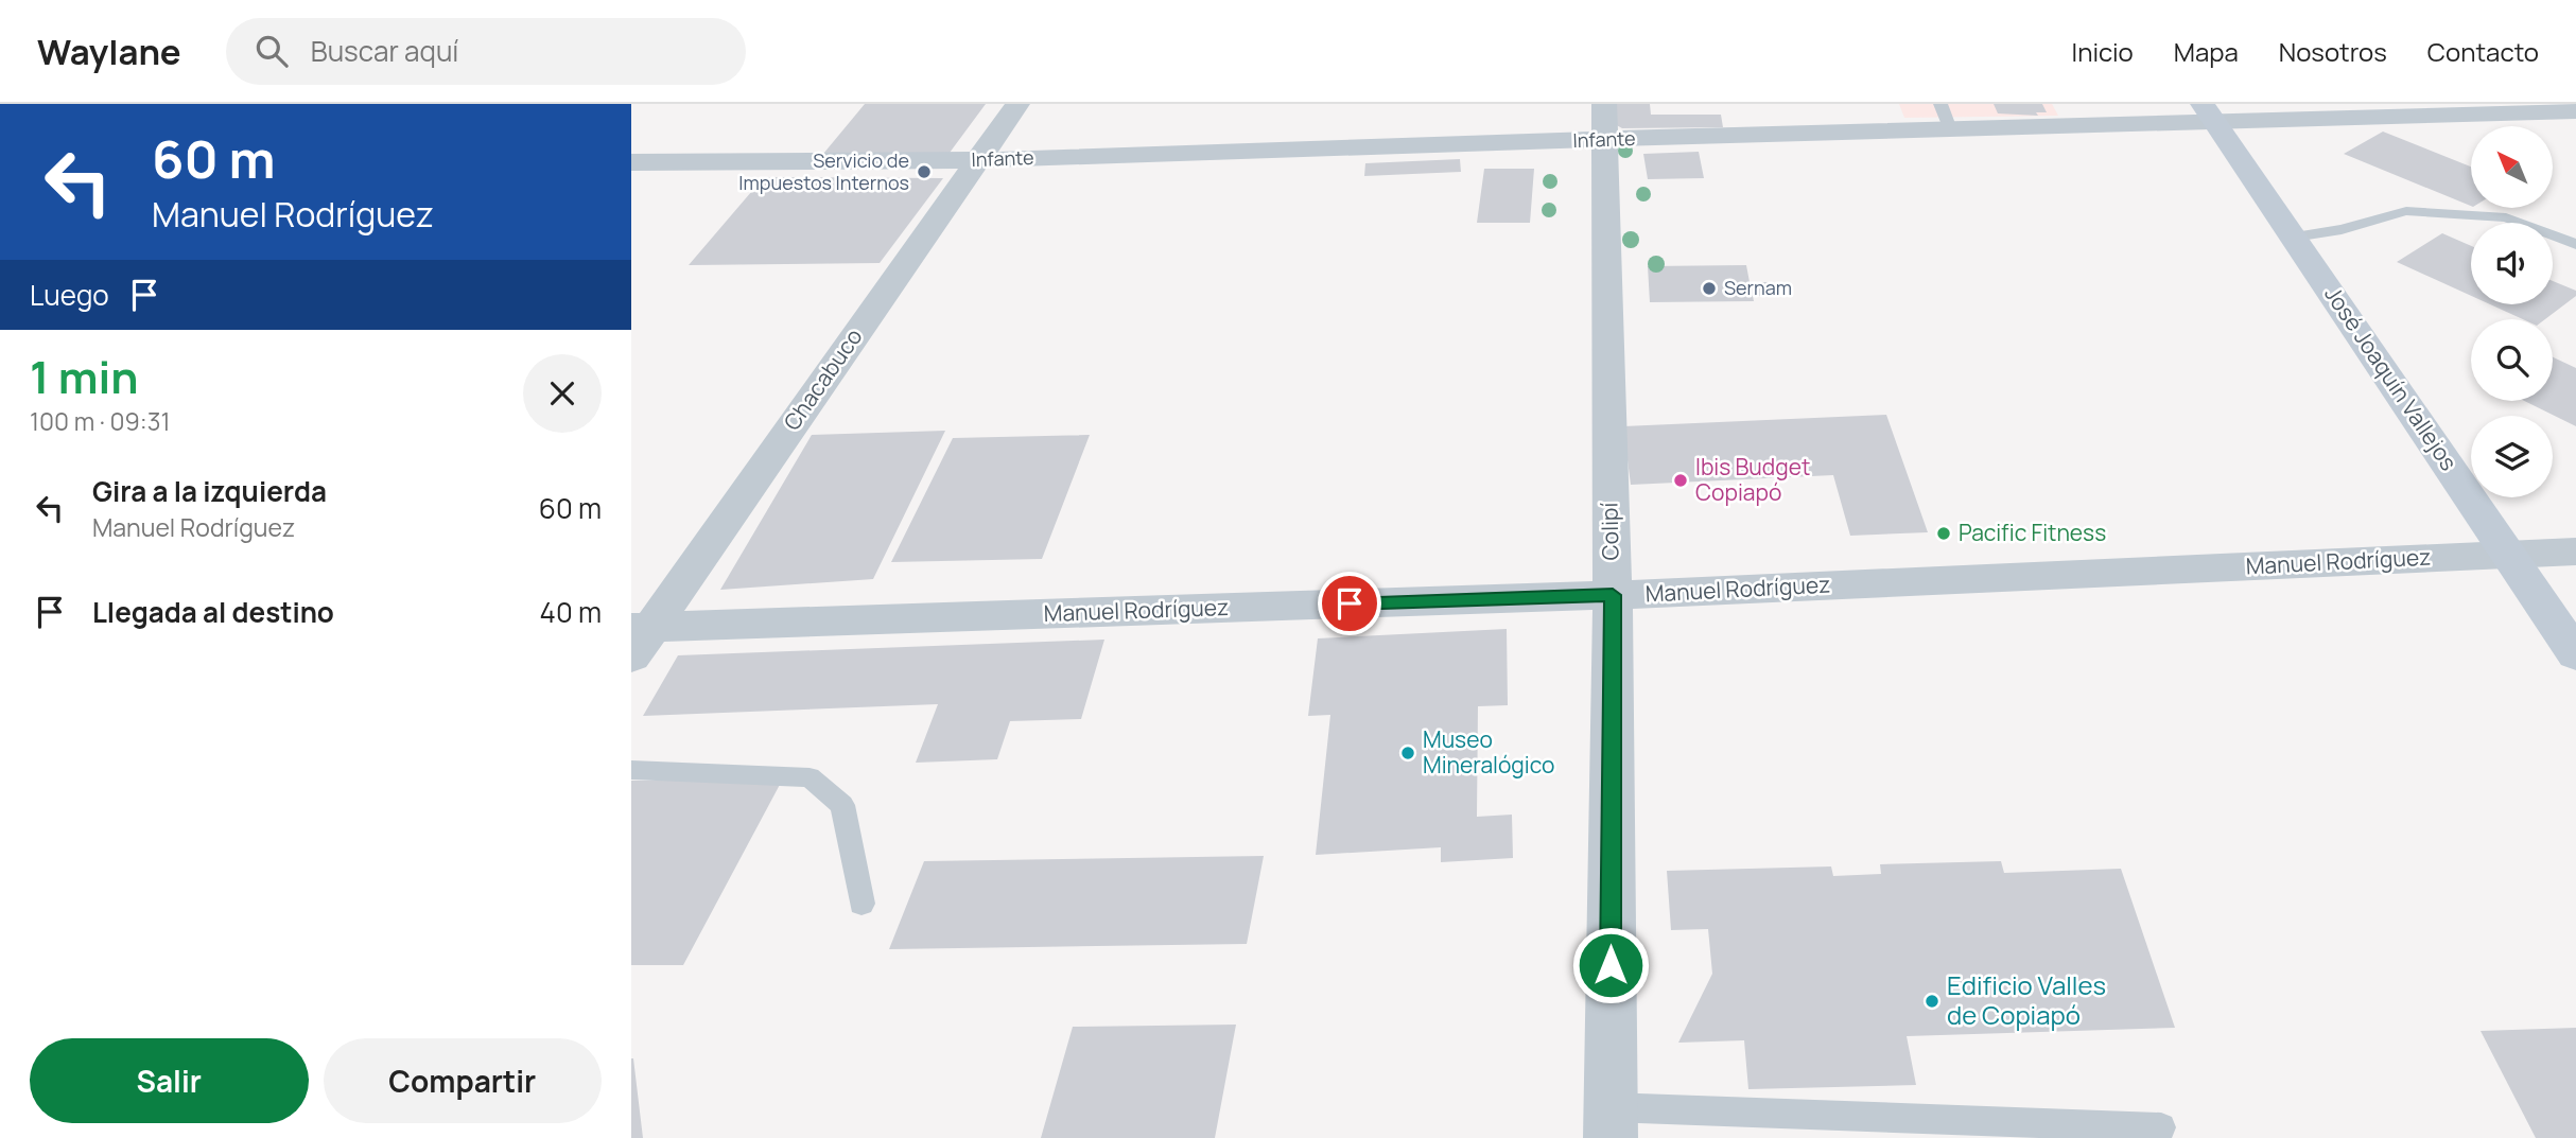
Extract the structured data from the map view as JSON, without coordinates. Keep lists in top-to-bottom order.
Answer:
{
  "streets": {
    "main road": ["José Joaquín Vallejos"],
    "street": [
      "Infante",
      "Chacabuco",
      "Colipí",
      "Manuel Rodríguez"
    ]
  },
  "crossings": [
    ["Infante", "José Joaquín Vallejos"],
    ["Infante", "Chacabuco"],
    ["Infante", "Colipí"],
    ["José Joaquín Vallejos", "Manuel Rodríguez"],
    ["Chacabuco", "Manuel Rodríguez"],
    ["Colipí", "Manuel Rodríguez"]
  ],
  "places": [
    "Servicio de Impuestos Internos",
    "Sernam",
    "Ibis Budget Copiapó",
    "Pacific Fitness",
    "Museo Mineralógico",
    "Edificio Valles de Copiapó"
  ],
  "north": "top left",
  "page": {
    "header": "Waylane",
    "search": "Buscar aquí",
    "nav": [
      "Inicio",
      "Mapa",
      "Nosotros",
      "Contacto"
    ],
    "turn": ["60 m", "Manuel Rodríguez"],
    "then": "Luego",
    "heading": ["1 min", "100 m · 09:31"],
    "list": [
      {
        "name": "Gira a la izquierda",
        "note": "Manuel Rodríguez",
        "value": "60 m"
      },
      {
        "name": "Llegada al destino",
        "value": "40 m"
      }
    ],
    "buttons": ["Salir", "Compartir"]
  }
}
